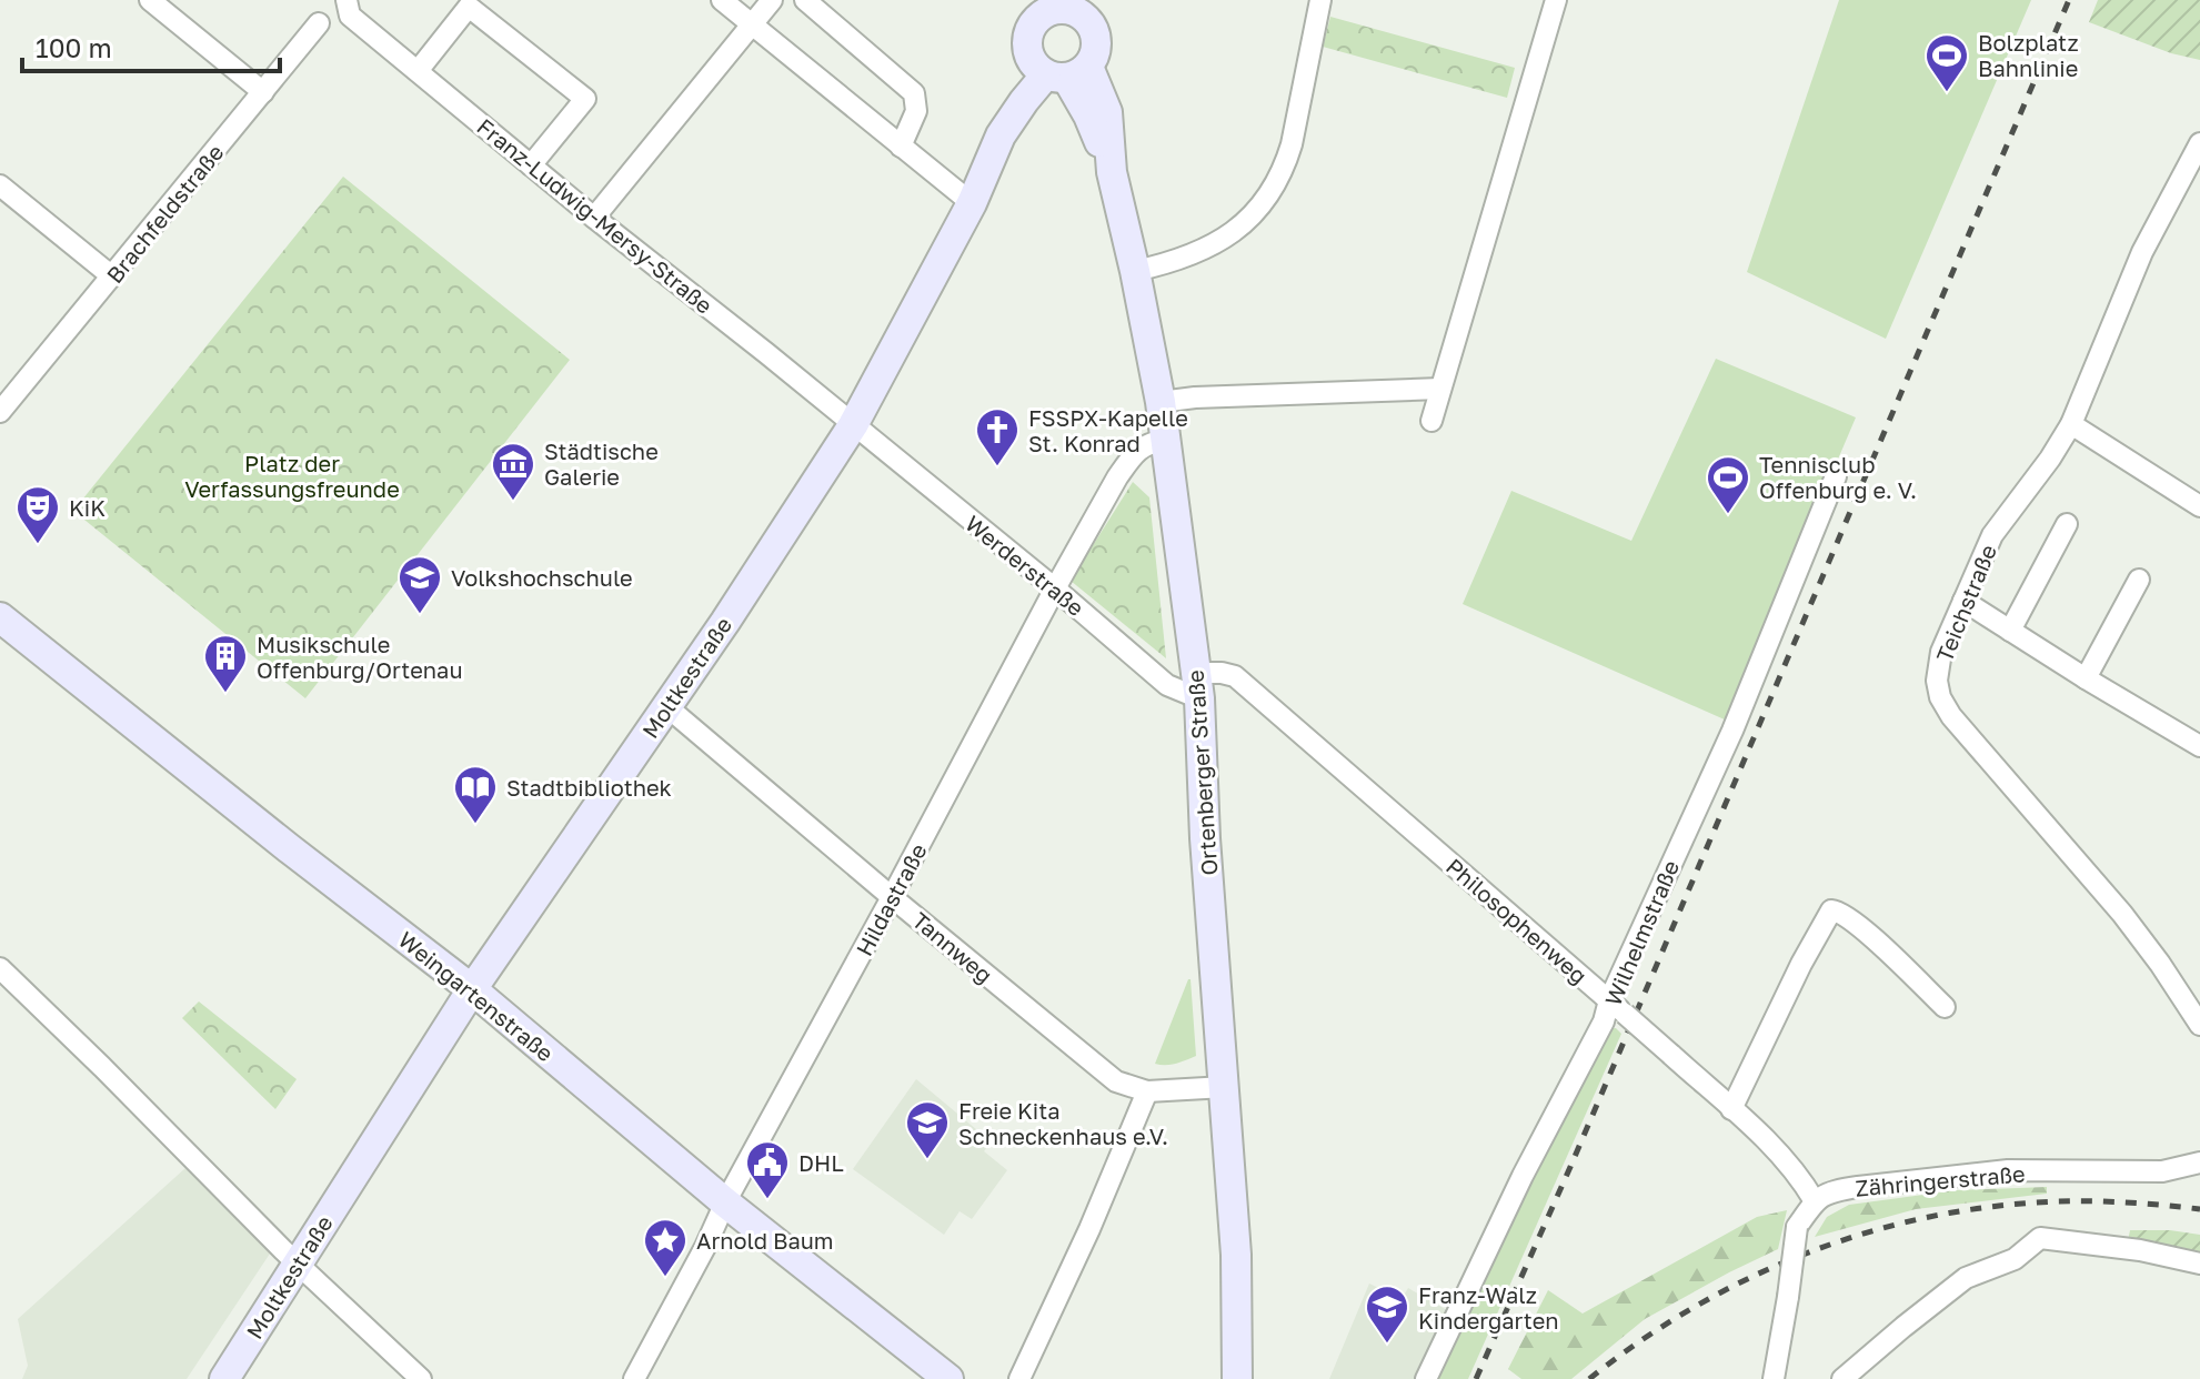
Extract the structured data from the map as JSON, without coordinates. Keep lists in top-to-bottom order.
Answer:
{
  "streets": {
    "street": [
      "Brachfeldstraße",
      "Franz-Ludwig-Mersy-Straße",
      "Werderstraße",
      "Teichstraße",
      "Moltkestraße",
      "Ortenberger Straße",
      "Hildastraße",
      "Philosophenweg",
      "Wilhelmstraße",
      "Tannweg",
      "Weingartenstraße",
      "Zähringerstraße"
    ]
  },
  "crossings": [
    ["Franz-Ludwig-Mersy-Straße", "Werderstraße"],
    ["Franz-Ludwig-Mersy-Straße", "Moltkestraße"],
    ["Werderstraße", "Moltkestraße"],
    ["Werderstraße", "Ortenberger Straße"],
    ["Werderstraße", "Hildastraße"],
    ["Werderstraße", "Philosophenweg"],
    ["Moltkestraße", "Ortenberger Straße"],
    ["Moltkestraße", "Tannweg"],
    ["Moltkestraße", "Weingartenstraße"],
    ["Ortenberger Straße", "Hildastraße"],
    ["Ortenberger Straße", "Philosophenweg"],
    ["Ortenberger Straße", "Tannweg"],
    ["Hildastraße", "Tannweg"],
    ["Hildastraße", "Weingartenstraße"],
    ["Philosophenweg", "Wilhelmstraße"],
    ["Philosophenweg", "Zähringerstraße"]
  ],
  "parks": ["Platz der Verfassungsfreunde"],
  "places": {
    "sports": ["Bolzplatz Bahnlinie", "Tennisclub Offenburg e. V."],
    "church": ["FSSPX-Kapelle St. Konrad"],
    "museum": ["Städtische Galerie"],
    "theatre": ["KiK"],
    "school or university": ["Volkshochschule", "Freie Kita Schneckenhaus e.V.", "Franz-Walz Kindergarten"],
    "building": ["Musikschule Offenburg/Ortenau"],
    "library": ["Stadtbibliothek"],
    "public building": ["DHL"],
    "place": ["Arnold Baum"]
  },
  "scale_bar": "100 m"
}
